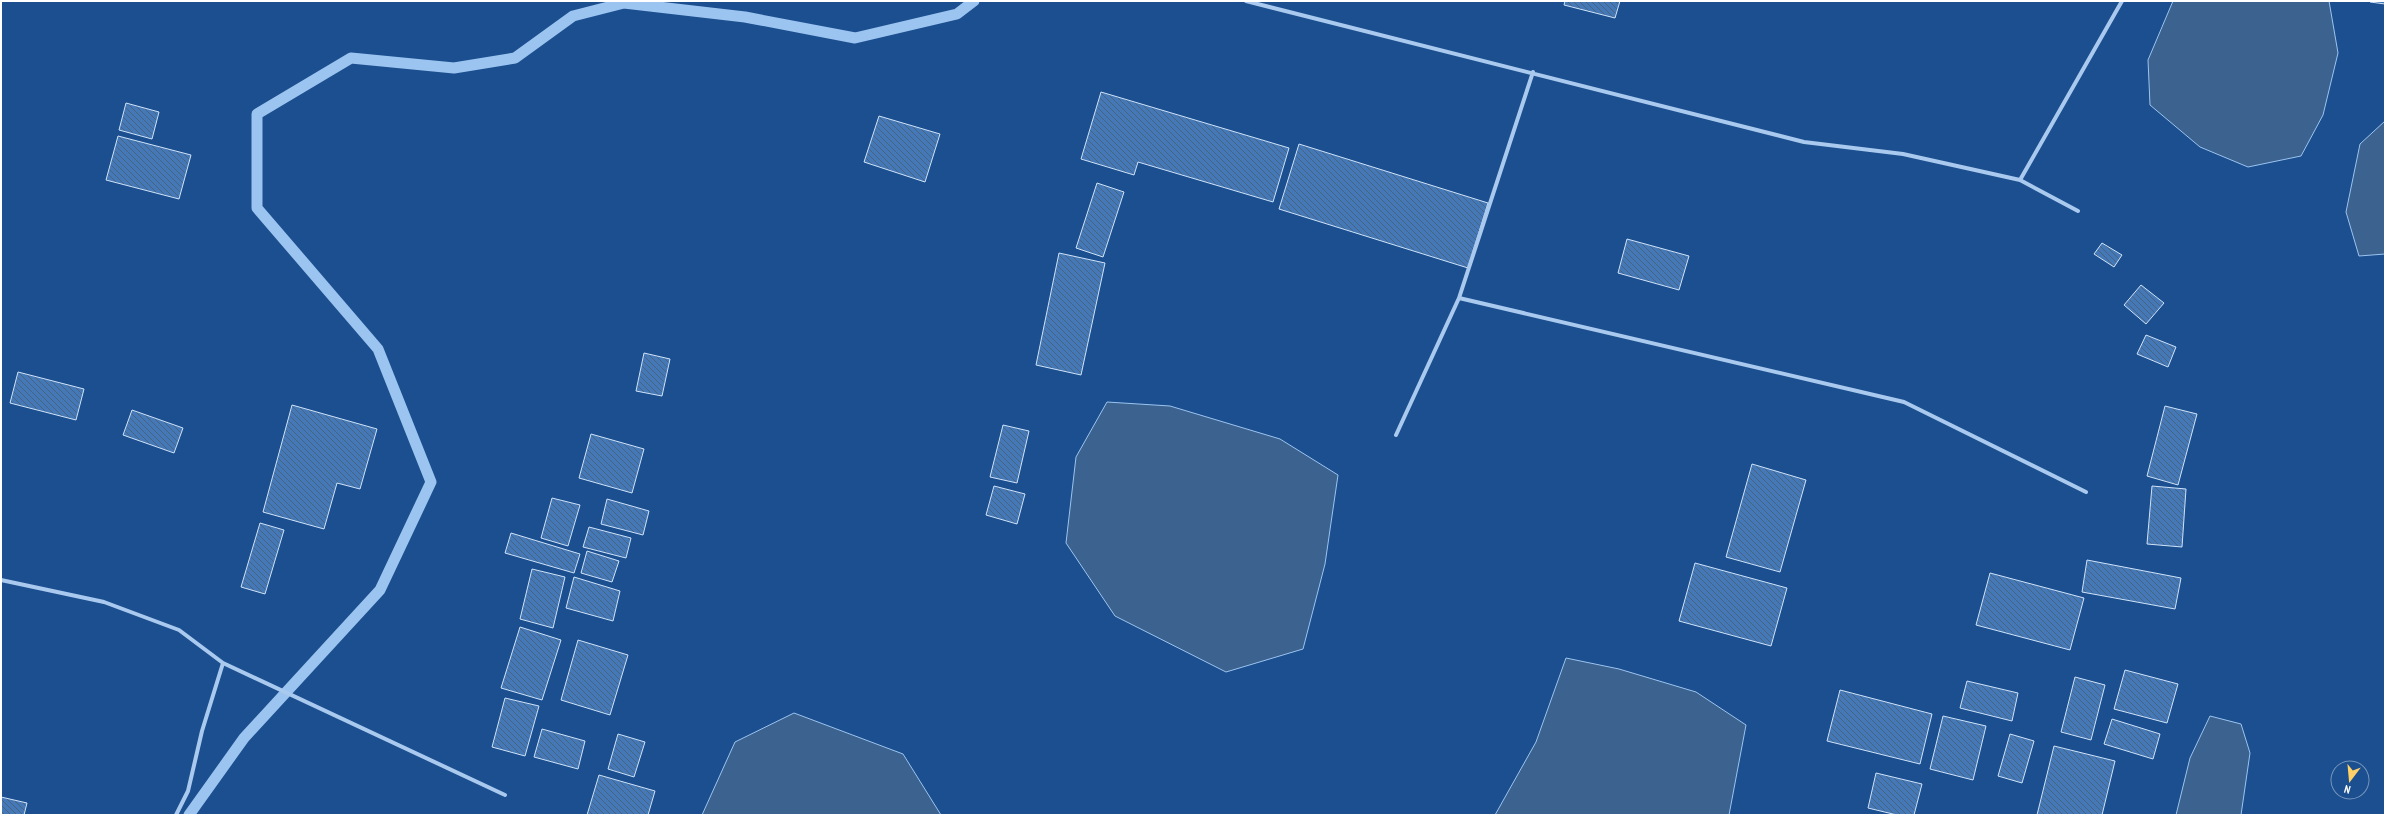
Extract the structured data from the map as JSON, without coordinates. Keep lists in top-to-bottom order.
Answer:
{
  "north": "bottom"
}
